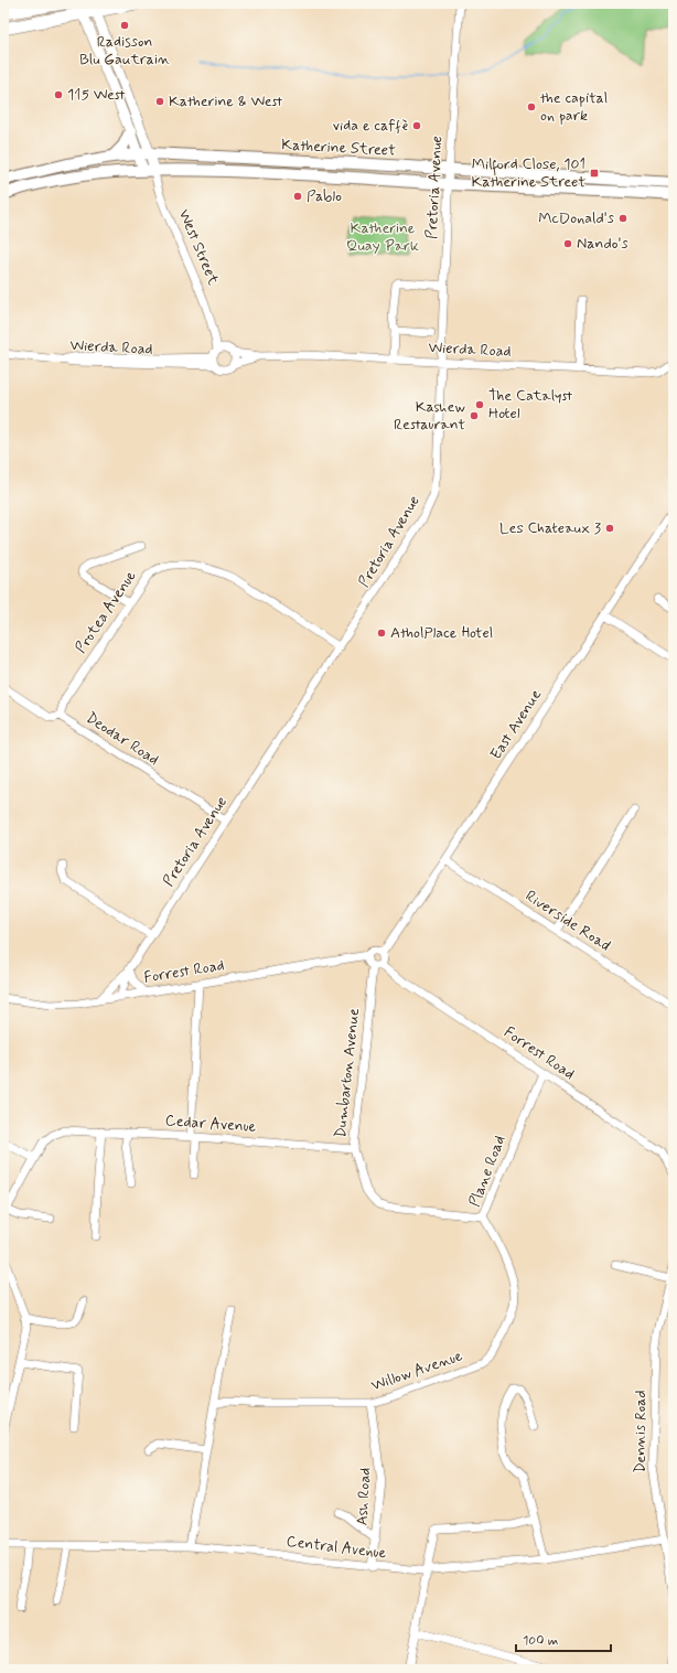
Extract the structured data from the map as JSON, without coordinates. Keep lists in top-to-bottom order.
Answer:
{
  "streets": {
    "main road": ["Katherine Street"],
    "street": [
      "Pretoria Avenue",
      "West Street",
      "Wierda Road",
      "Protea Avenue",
      "East Avenue",
      "Deodar Road",
      "Riverside Road",
      "Forrest Road",
      "Dumbarton Avenue",
      "Cedar Avenue",
      "Plane Road",
      "Willow Avenue",
      "Dennis Road",
      "Ash Road",
      "Central Avenue"
    ]
  },
  "crossings": [
    ["Katherine Street", "Pretoria Avenue"],
    ["Katherine Street", "West Street"],
    ["Pretoria Avenue", "Wierda Road"],
    ["Pretoria Avenue", "Protea Avenue"],
    ["Pretoria Avenue", "Deodar Road"],
    ["Pretoria Avenue", "Forrest Road"],
    ["West Street", "Wierda Road"],
    ["Protea Avenue", "Deodar Road"],
    ["East Avenue", "Riverside Road"],
    ["East Avenue", "Forrest Road"],
    ["East Avenue", "Dumbarton Avenue"],
    ["Forrest Road", "Dumbarton Avenue"],
    ["Forrest Road", "Plane Road"],
    ["Dumbarton Avenue", "Cedar Avenue"],
    ["Dumbarton Avenue", "Plane Road"],
    ["Plane Road", "Willow Avenue"],
    ["Willow Avenue", "Ash Road"],
    ["Dennis Road", "Central Avenue"],
    ["Ash Road", "Central Avenue"]
  ],
  "parks": ["Katherine Quay Park"],
  "places": {
    "other": [
      "Radisson Blu Gautrain",
      "115 West",
      "Katherine & West",
      "the capital on park",
      "vida e caffè",
      "Pablo",
      "McDonald's",
      "Nando's",
      "The Catalyst Hotel",
      "Kashew Restaurant",
      "Les Chateaux 3",
      "AtholPlace Hotel"
    ],
    "transit": ["Milford Close, 101 Katherine Street"]
  },
  "scale_bar": "100 m"
}
